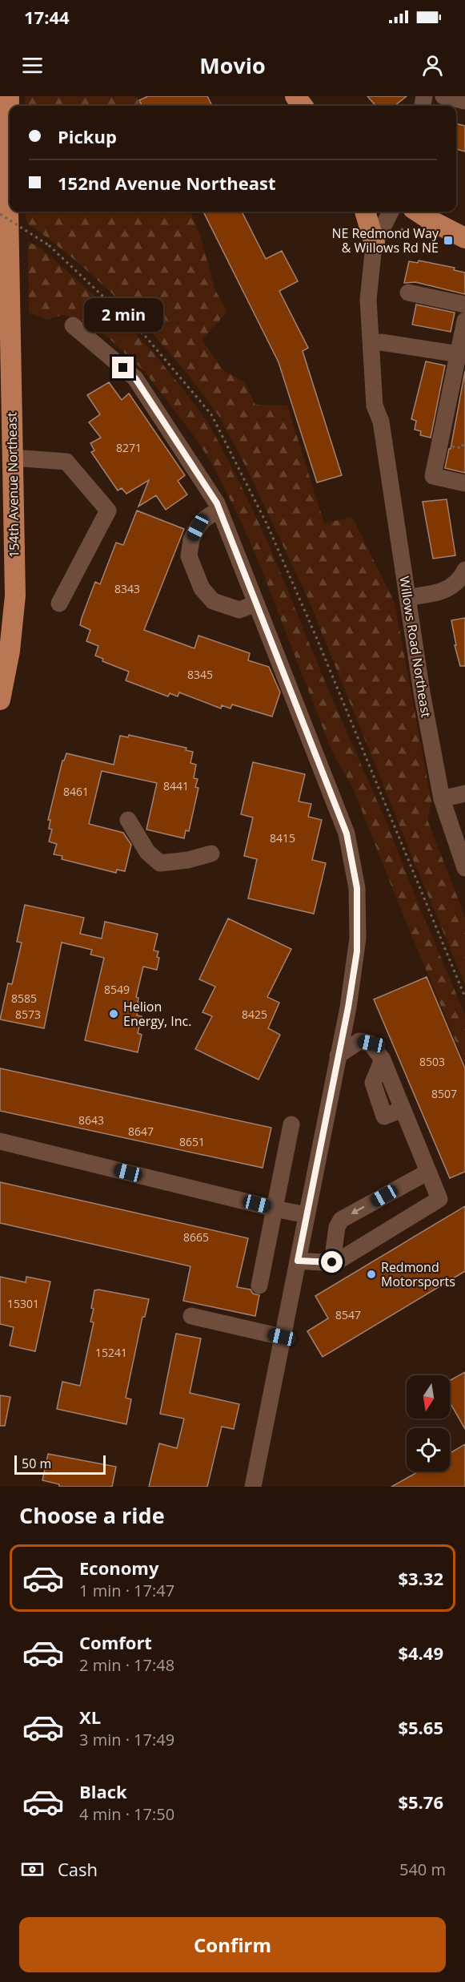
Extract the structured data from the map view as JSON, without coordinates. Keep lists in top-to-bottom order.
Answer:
{
  "streets": {
    "main road": ["154th Avenue Northeast"],
    "street": ["Willows Road Northeast"]
  },
  "places": {
    "transit": ["NE Redmond Way & Willows Rd NE"],
    "other": ["Helion Energy, Inc.", "Redmond Motorsports"]
  },
  "house_numbers": [
    "8271",
    "8343",
    "8345",
    "8441",
    "8461",
    "8415",
    "8549",
    "8585",
    "8573",
    "8425",
    "8503",
    "8507",
    "8643",
    "8647",
    "8651",
    "8665",
    "15301",
    "8547",
    "15241"
  ],
  "scale_bar": "50 m",
  "north": "bottom",
  "page": {
    "status": "17:44",
    "header": "Movio",
    "banner": ["Pickup", "152nd Avenue Northeast"],
    "bubble": "2 min",
    "scale": "50 m",
    "heading": "Choose a ride",
    "list": [
      {
        "name": "Economy",
        "note": "1 min · 17:47",
        "value": "$3.32"
      },
      {
        "name": "Comfort",
        "note": "2 min · 17:48",
        "value": "$4.49"
      },
      {
        "name": "XL",
        "note": "3 min · 17:49",
        "value": "$5.65"
      },
      {
        "name": "Black",
        "note": "4 min · 17:50",
        "value": "$5.76"
      }
    ],
    "pay": ["Cash", "540 m"],
    "buttons": "Confirm"
  }
}
